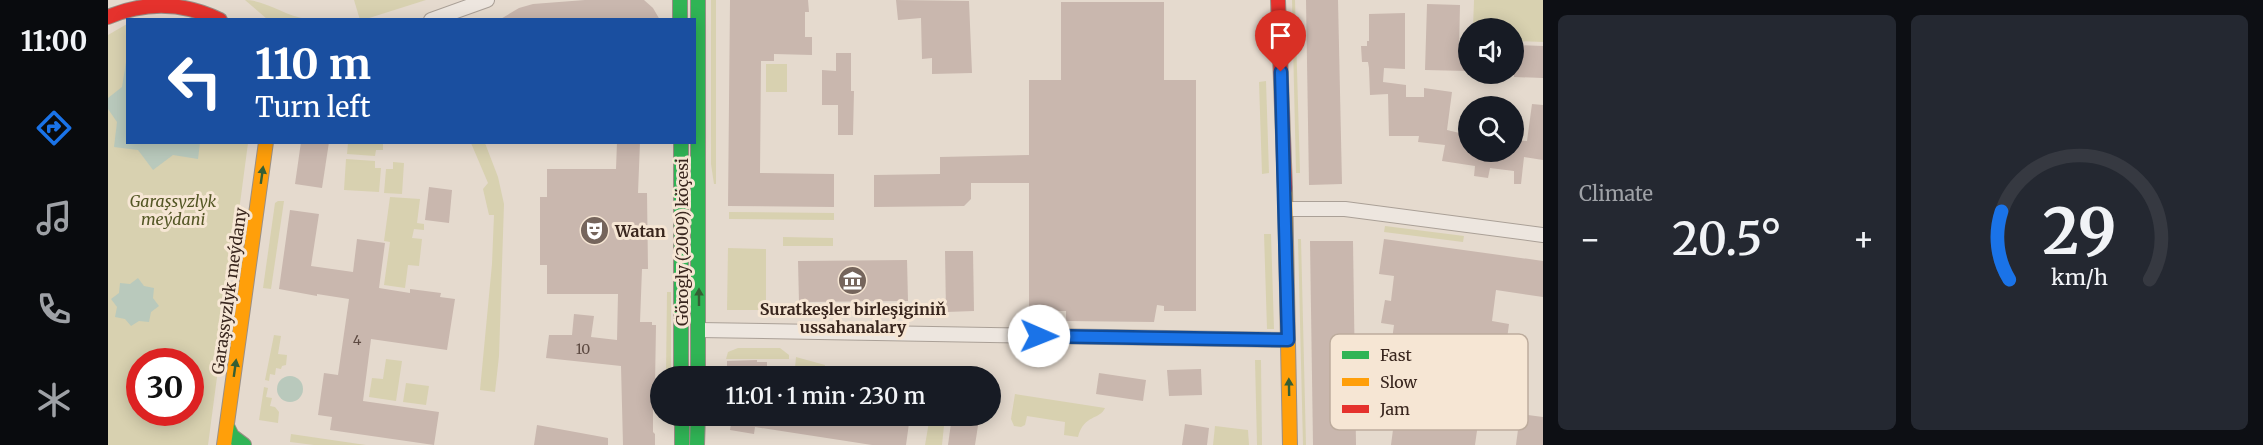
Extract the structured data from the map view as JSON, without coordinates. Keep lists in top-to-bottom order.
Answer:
{
  "streets": {
    "street": ["Görogly (2009) köçesi", "Garaşsyzlyk meýdany"]
  },
  "one_way": ["Garaşsyzlyk meýdany"],
  "parks": ["Garaşsyzlyk meýdani"],
  "places": {
    "theatre": ["Watan"],
    "museum": ["Suratkeşler birleşiginiň ussahanalary"]
  },
  "house_numbers": ["4", "10"],
  "legend": ["Fast", "Slow", "Jam"],
  "page": {
    "tabs": "11:00",
    "tile": "Climate",
    "turn": ["110 m", "Turn left"],
    "heat": ["−", "20.5°", "+"],
    "limit": "30",
    "trip": "11:01 · 1 min · 230 m",
    "gauge": ["29", "km/h"]
  }
}
